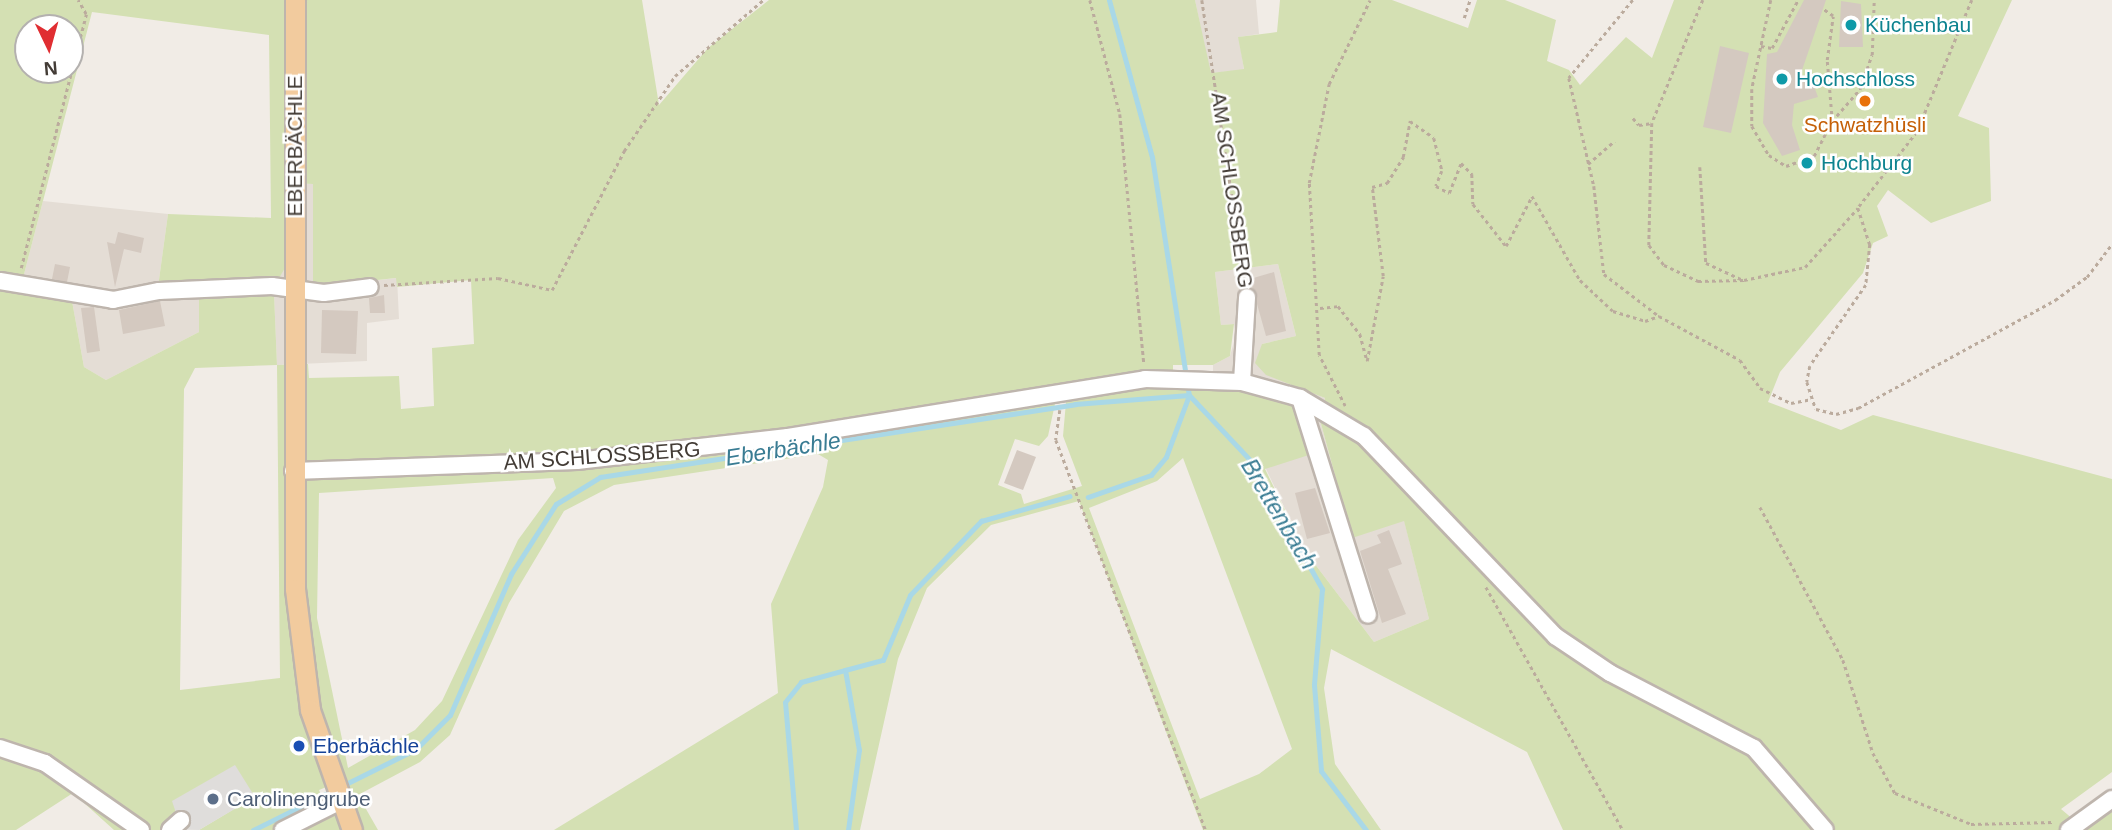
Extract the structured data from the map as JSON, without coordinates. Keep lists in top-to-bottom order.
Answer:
{
  "streets": {
    "main road": ["EBERBÄCHLE"],
    "street": ["AM SCHLOSSBERG"]
  },
  "crossings": [
    ["EBERBÄCHLE", "AM SCHLOSSBERG"]
  ],
  "water": ["Eberbächle", "Brettenbach"],
  "places": [
    "Küchenbau",
    "Hochschloss",
    "Schwatzhüsli",
    "Hochburg",
    "Eberbächle",
    "Carolinengrube"
  ],
  "north": "bottom"
}
